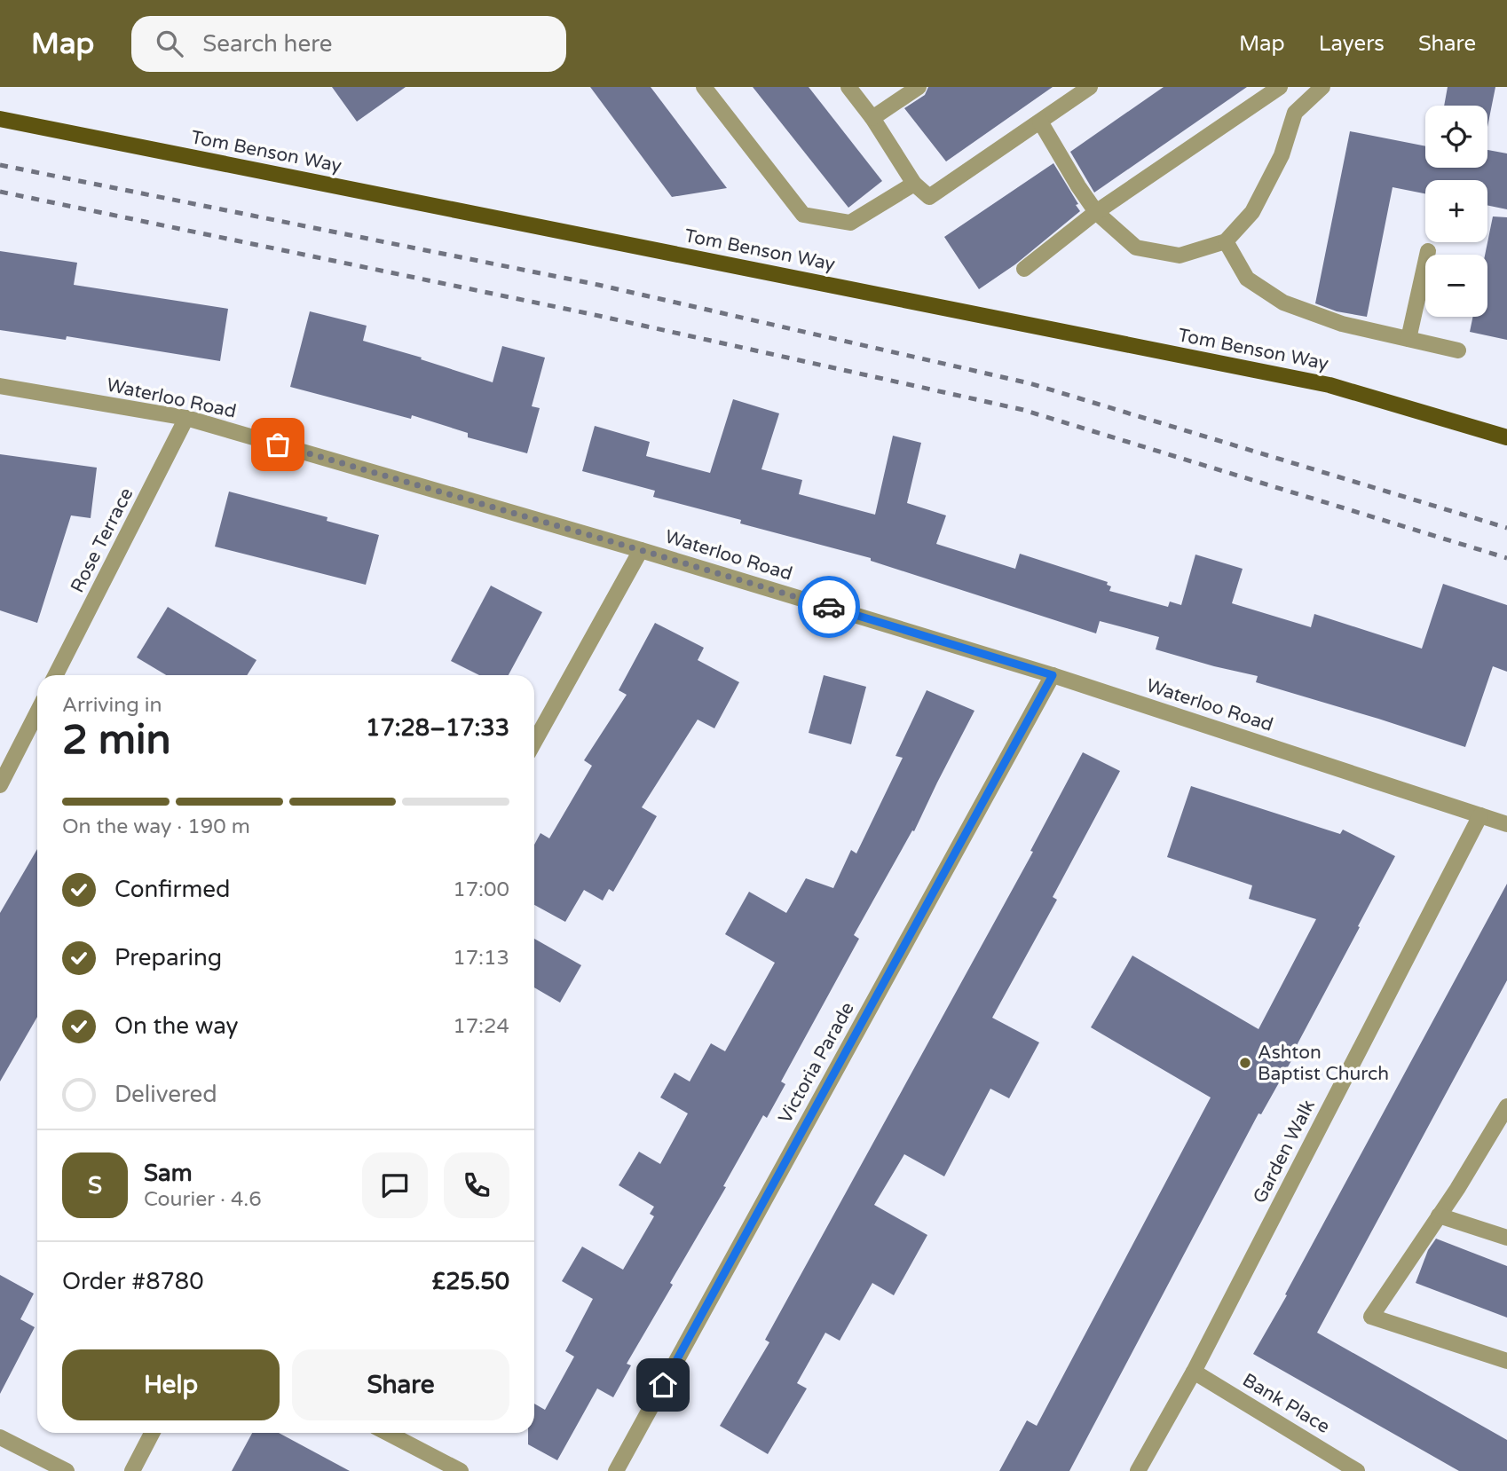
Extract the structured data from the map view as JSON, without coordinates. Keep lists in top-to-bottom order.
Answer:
{
  "streets": {
    "main road": ["Tom Benson Way"],
    "street": [
      "Waterloo Road",
      "Rose Terrace",
      "Victoria Parade",
      "Garden Walk",
      "Bank Place"
    ]
  },
  "crossings": [
    ["Waterloo Road", "Rose Terrace"],
    ["Waterloo Road", "Victoria Parade"],
    ["Waterloo Road", "Garden Walk"],
    ["Garden Walk", "Bank Place"]
  ],
  "places": ["Ashton Baptist Church"],
  "page": {
    "header": "Map",
    "search": "Search here",
    "nav": ["Map", "Layers", "Share"],
    "map_buttons": ["+", "−"],
    "heading": ["2 min", "Arriving in", "17:28–17:33"],
    "panel": [
      "Sam",
      "Courier · 4.6",
      "Order #8780",
      "£25.50"
    ],
    "bar": "On the way · 190 m",
    "list": [
      ["Confirmed", "17:00"],
      ["Preparing", "17:13"],
      ["On the way", "17:24"],
      "Delivered"
    ],
    "round": "S",
    "buttons": ["Help", "Share"]
  }
}
